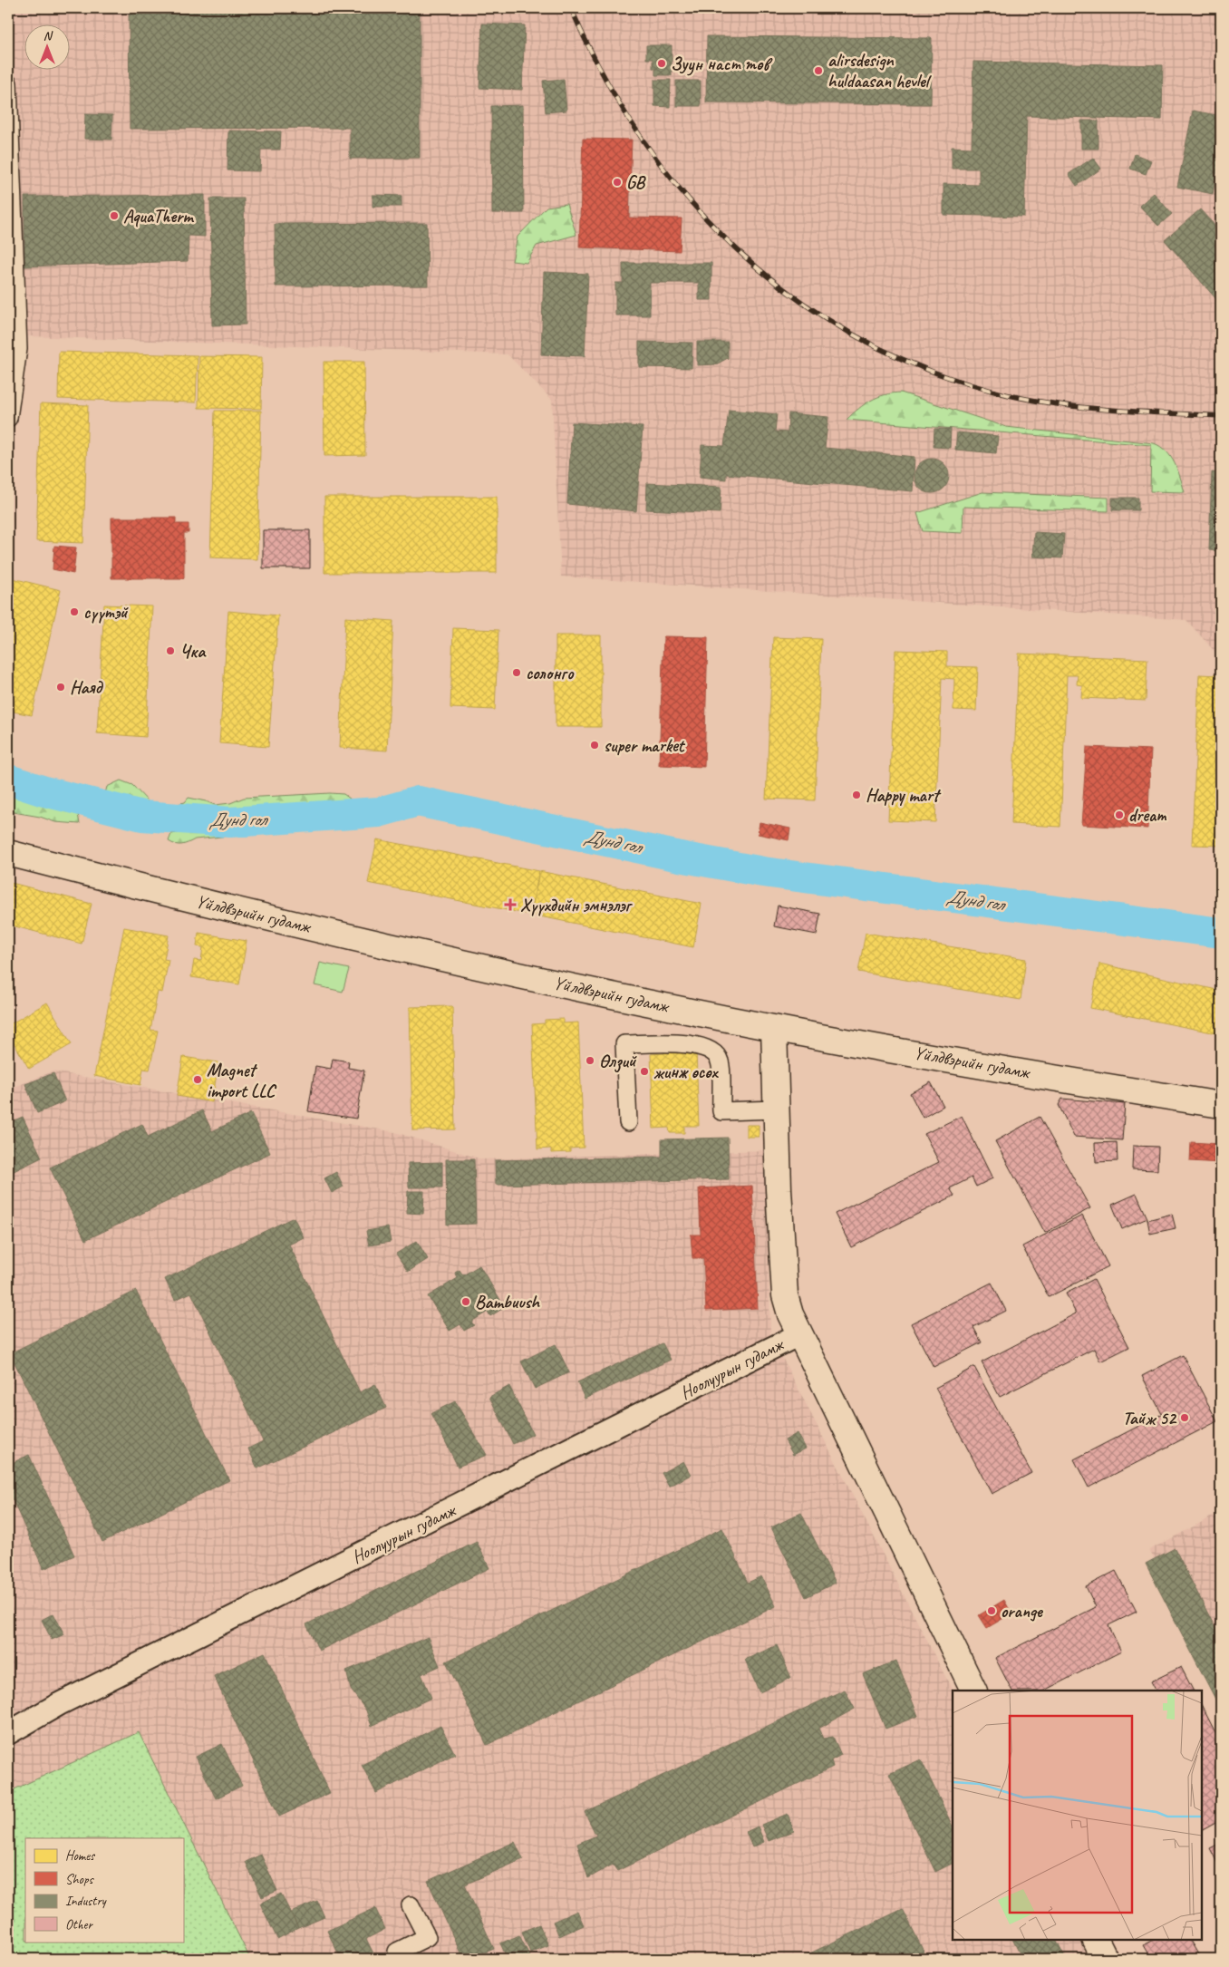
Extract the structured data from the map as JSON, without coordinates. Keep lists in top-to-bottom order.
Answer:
{
  "streets": {
    "main road": ["Yйлдвэрийн гудамж"],
    "street": ["Ноолуурын гудамж"]
  },
  "water": ["Дунд гол"],
  "places": {
    "other": [
      "Зуун наст төв",
      "alirsdesign huldaasan hevlel",
      "GB",
      "AquaTherm",
      "сүүтэй",
      "Чка",
      "солонго",
      "Наяд",
      "super market",
      "Happy mart",
      "dream",
      "Өлзий",
      "жинж өсөх",
      "Magnet import LLC",
      "Bambuush",
      "Тайж 52",
      "orange"
    ],
    "health": ["Хүүхдийн эмнэлэг"]
  },
  "legend": [
    "Homes",
    "Shops",
    "Industry",
    "Other"
  ],
  "north": "top"
}
